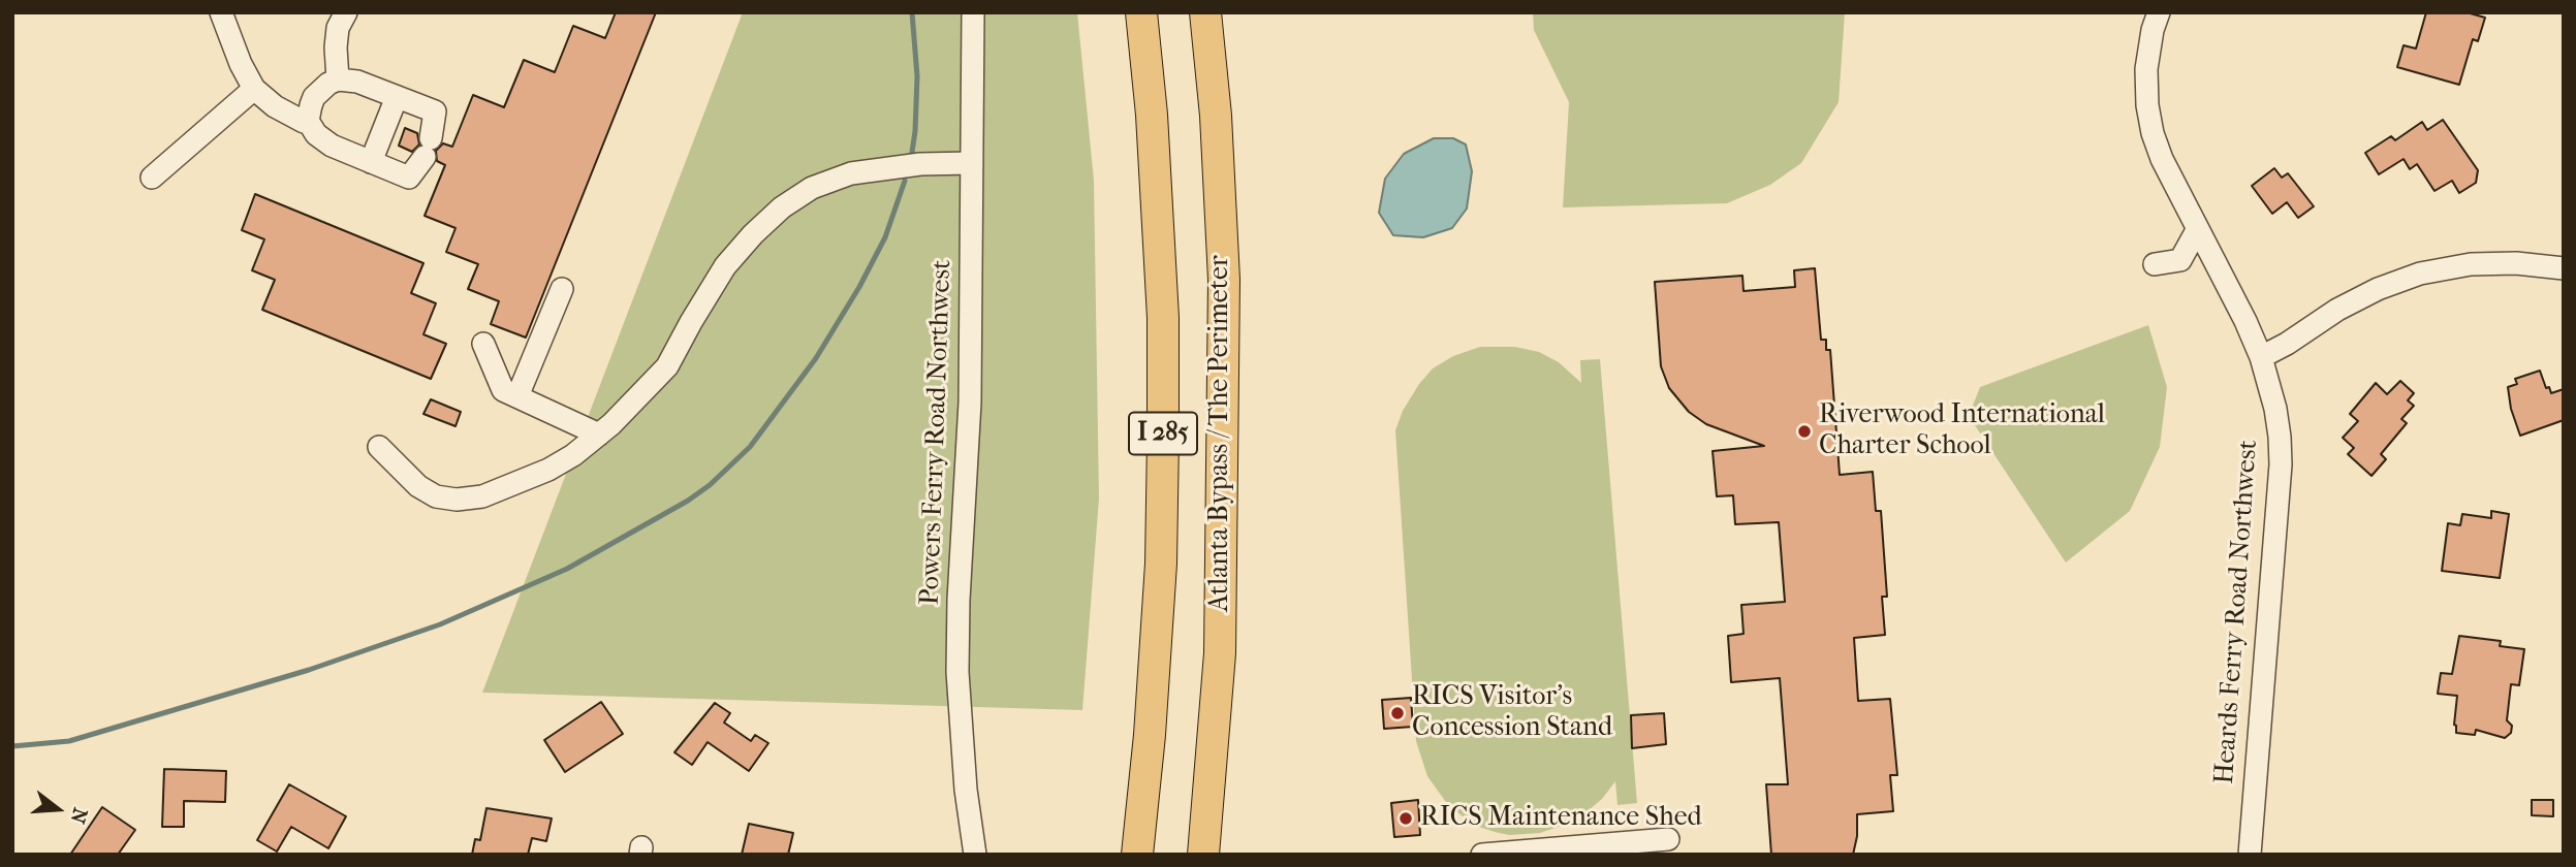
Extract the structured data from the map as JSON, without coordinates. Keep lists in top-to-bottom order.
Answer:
{
  "streets": {
    "highway": ["I 285", "Atlanta Bypass / The Perimeter"],
    "street": ["Powers Ferry Road Northwest", "Heards Ferry Road Northwest"]
  },
  "places": ["Riverwood International Charter School", "RICS Visitor's Concession Stand", "RICS Maintenance Shed"],
  "north": "right"
}
